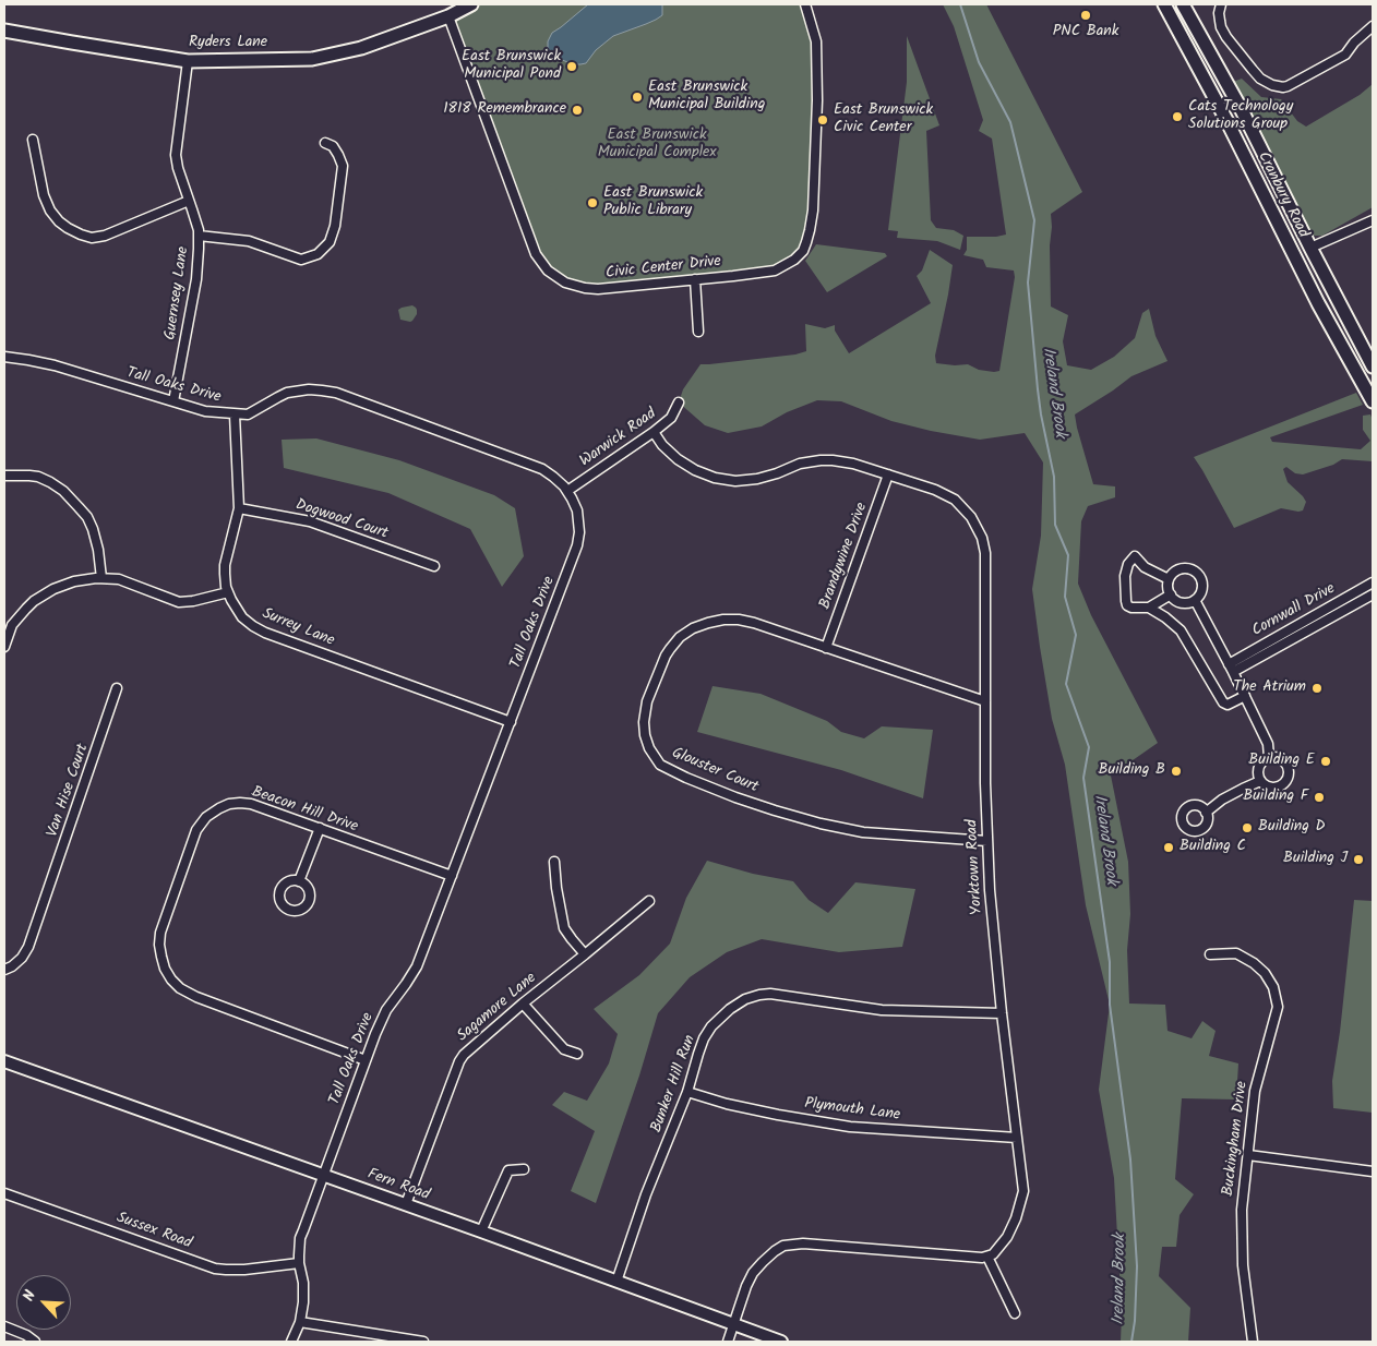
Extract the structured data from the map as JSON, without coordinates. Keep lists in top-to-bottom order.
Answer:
{
  "streets": {
    "main road": ["Ryders Lane", "Cranbury Road"],
    "street": [
      "Civic Center Drive",
      "Guernsey Lane",
      "Tall Oaks Drive",
      "Warwick Road",
      "Dogwood Court",
      "Brandywine Drive",
      "Cornwall Drive",
      "Surrey Lane",
      "Glouster Court",
      "Van Hise Court",
      "Beacon Hill Drive",
      "Yorktown Road",
      "Sagamore Lane",
      "Bunker Hill Run",
      "Plymouth Lane",
      "Buckingham Drive",
      "Fern Road",
      "Sussex Road"
    ]
  },
  "crossings": [
    ["Ryders Lane", "Civic Center Drive"],
    ["Ryders Lane", "Guernsey Lane"],
    ["Guernsey Lane", "Tall Oaks Drive"],
    ["Tall Oaks Drive", "Warwick Road"],
    ["Tall Oaks Drive", "Surrey Lane"],
    ["Tall Oaks Drive", "Beacon Hill Drive"],
    ["Tall Oaks Drive", "Fern Road"],
    ["Tall Oaks Drive", "Sussex Road"],
    ["Warwick Road", "Yorktown Road"],
    ["Dogwood Court", "Surrey Lane"],
    ["Brandywine Drive", "Glouster Court"],
    ["Brandywine Drive", "Yorktown Road"],
    ["Glouster Court", "Yorktown Road"],
    ["Yorktown Road", "Bunker Hill Run"],
    ["Yorktown Road", "Plymouth Lane"],
    ["Sagamore Lane", "Fern Road"],
    ["Bunker Hill Run", "Plymouth Lane"],
    ["Bunker Hill Run", "Fern Road"]
  ],
  "water": ["Ireland Brook"],
  "parks": ["East Brunswick Municipal Complex"],
  "places": [
    "PNC Bank",
    "East Brunswick Municipal Pond",
    "East Brunswick Municipal Building",
    "1818 Remembrance",
    "Cats Technology Solutions Group",
    "East Brunswick Civic Center",
    "East Brunswick Public Library",
    "The Atrium",
    "Building E",
    "Building B",
    "Building F",
    "Building D",
    "Building C",
    "Building J"
  ],
  "north": "top left"
}
